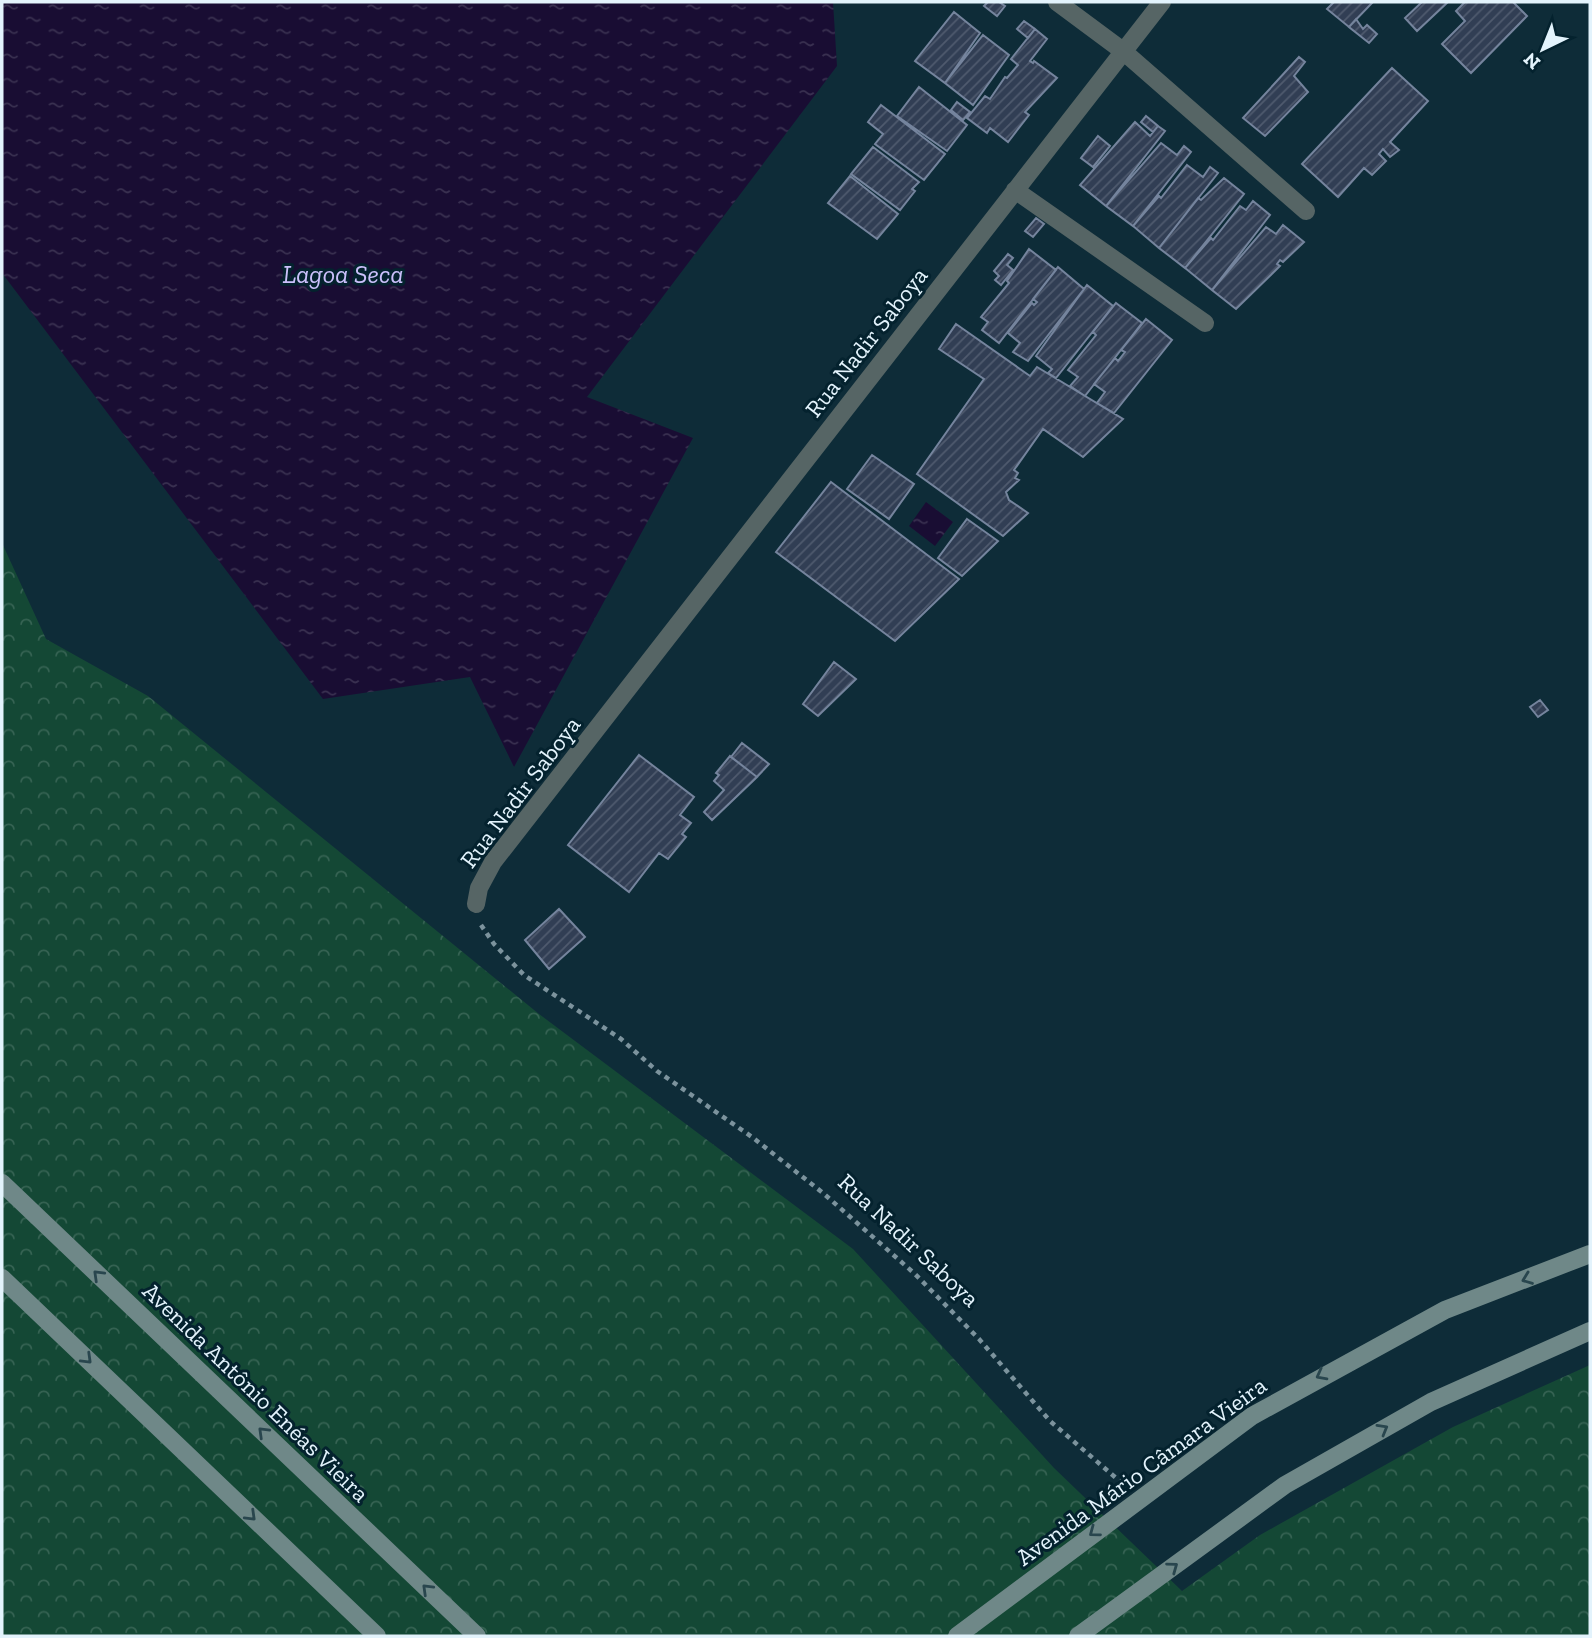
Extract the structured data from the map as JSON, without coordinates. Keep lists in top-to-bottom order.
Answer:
{
  "streets": {
    "street": ["Rua Nadir Saboya", "Avenida Antônio Enéas Vieira", "Avenida Mário Câmara Vieira"]
  },
  "crossings": [
    ["Rua Nadir Saboya", "Avenida Mário Câmara Vieira"]
  ],
  "water": ["Lagoa Seca"],
  "north": "bottom left"
}
